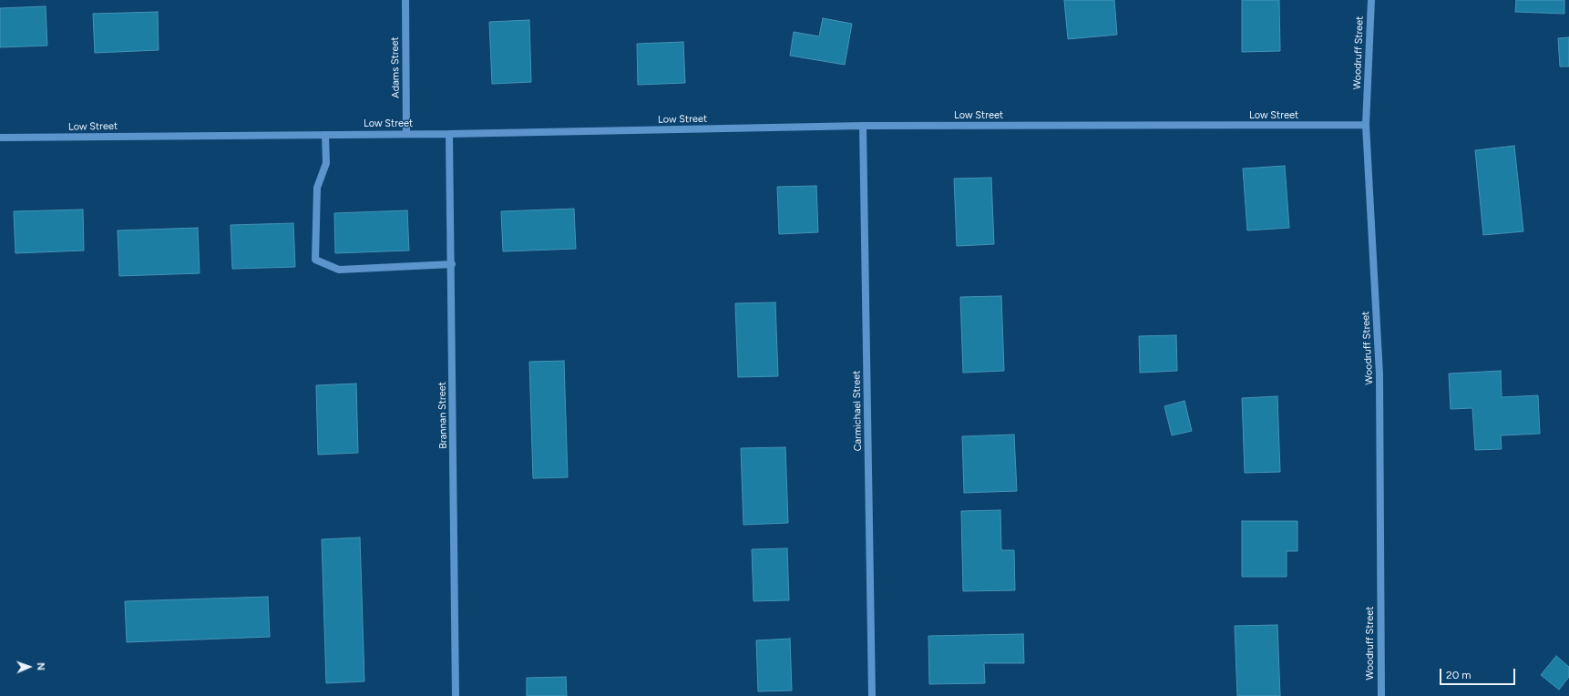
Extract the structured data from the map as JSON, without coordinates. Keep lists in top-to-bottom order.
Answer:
{
  "streets": {
    "street": [
      "Woodruff Street",
      "Adams Street",
      "Low Street",
      "Carmichael Street",
      "Brannan Street"
    ]
  },
  "crossings": [
    ["Woodruff Street", "Low Street"],
    ["Adams Street", "Low Street"],
    ["Low Street", "Carmichael Street"],
    ["Low Street", "Brannan Street"]
  ],
  "scale_bar": "20 m",
  "north": "right"
}
